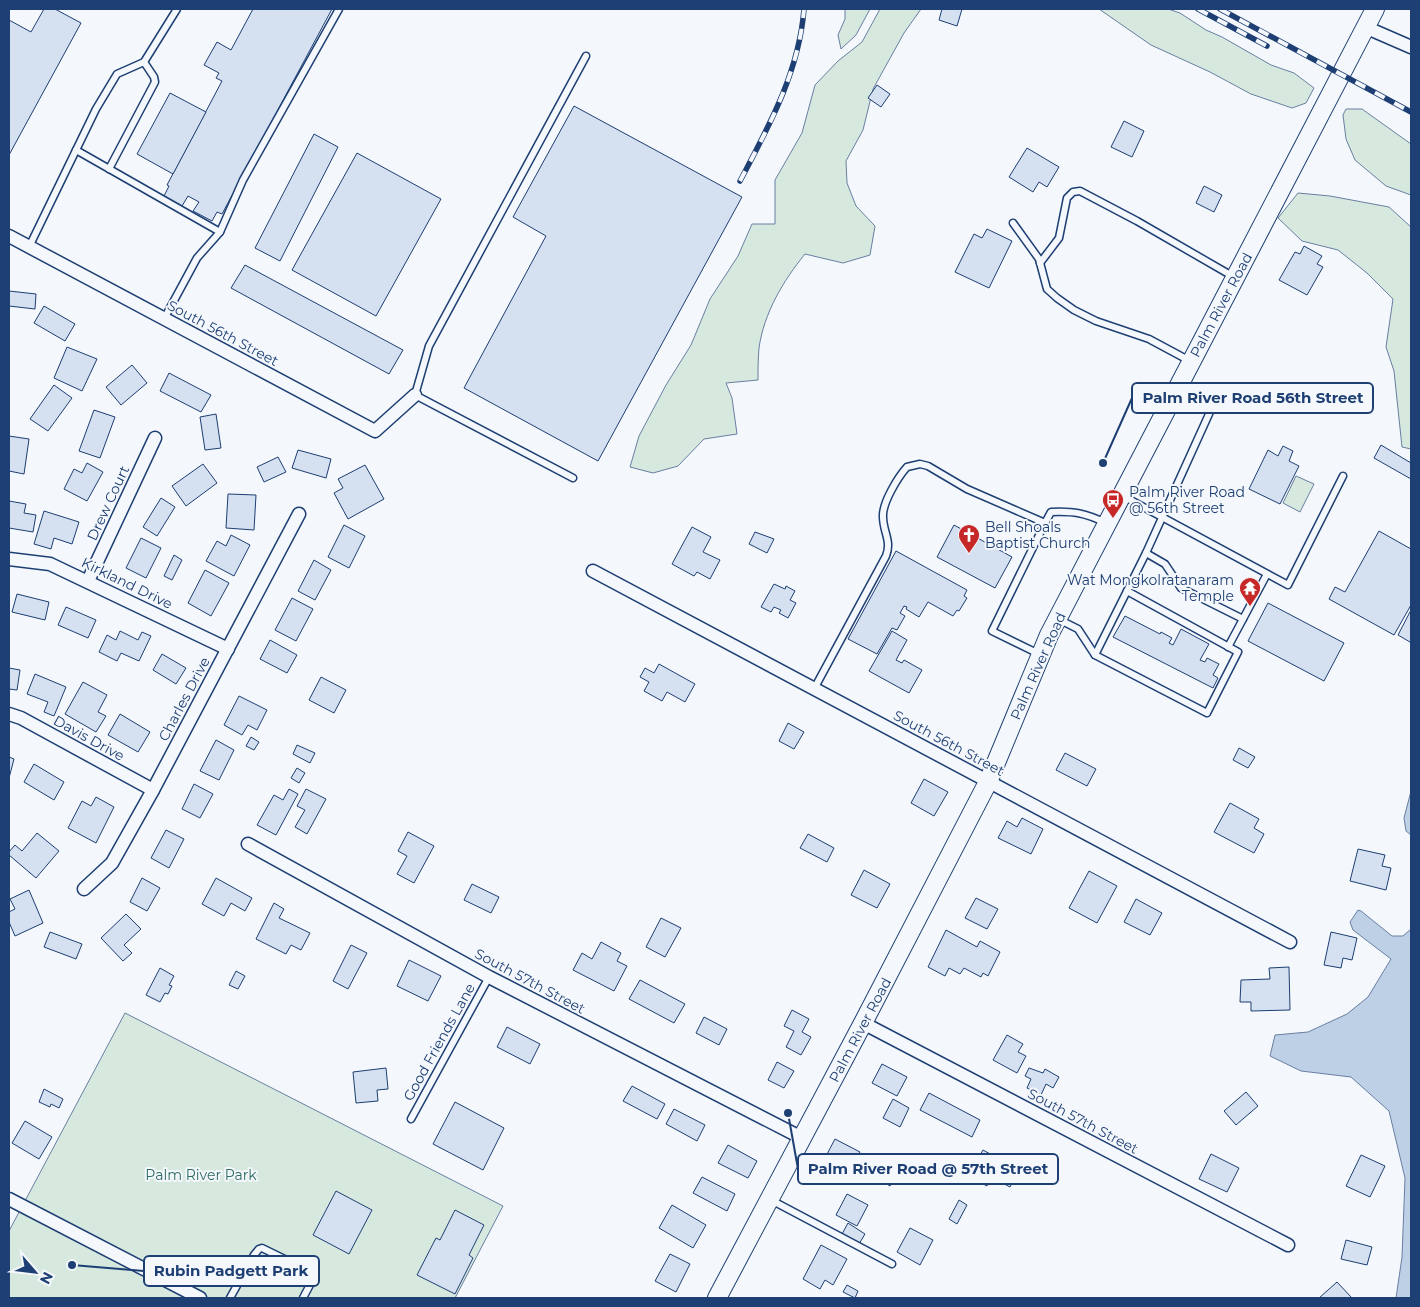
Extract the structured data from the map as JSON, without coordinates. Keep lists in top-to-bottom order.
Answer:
{
  "streets": {
    "street": [
      "Palm River Road",
      "South 56th Street",
      "Drew Court",
      "Kirkland Drive",
      "Charles Drive",
      "Davis Drive",
      "South 57th Street"
    ],
    "lane": ["Good Friends Lane"]
  },
  "crossings": [
    ["Palm River Road", "South 56th Street"],
    ["Palm River Road", "South 57th Street"],
    ["Drew Court", "Kirkland Drive"],
    ["Kirkland Drive", "Charles Drive"],
    ["Charles Drive", "Davis Drive"],
    ["South 57th Street", "Good Friends Lane"]
  ],
  "parks": ["Palm River Park"],
  "places": {
    "other": ["Palm River Road 56th Street", "Palm River Road @ 57th Street", "Rubin Padgett Park"],
    "bus stop": ["Palm River Road @ 56th Street"],
    "church": ["Bell Shoals Baptist Church"],
    "temple": ["Wat Mongkolratanaram Temple"]
  },
  "north": "bottom right"
}
